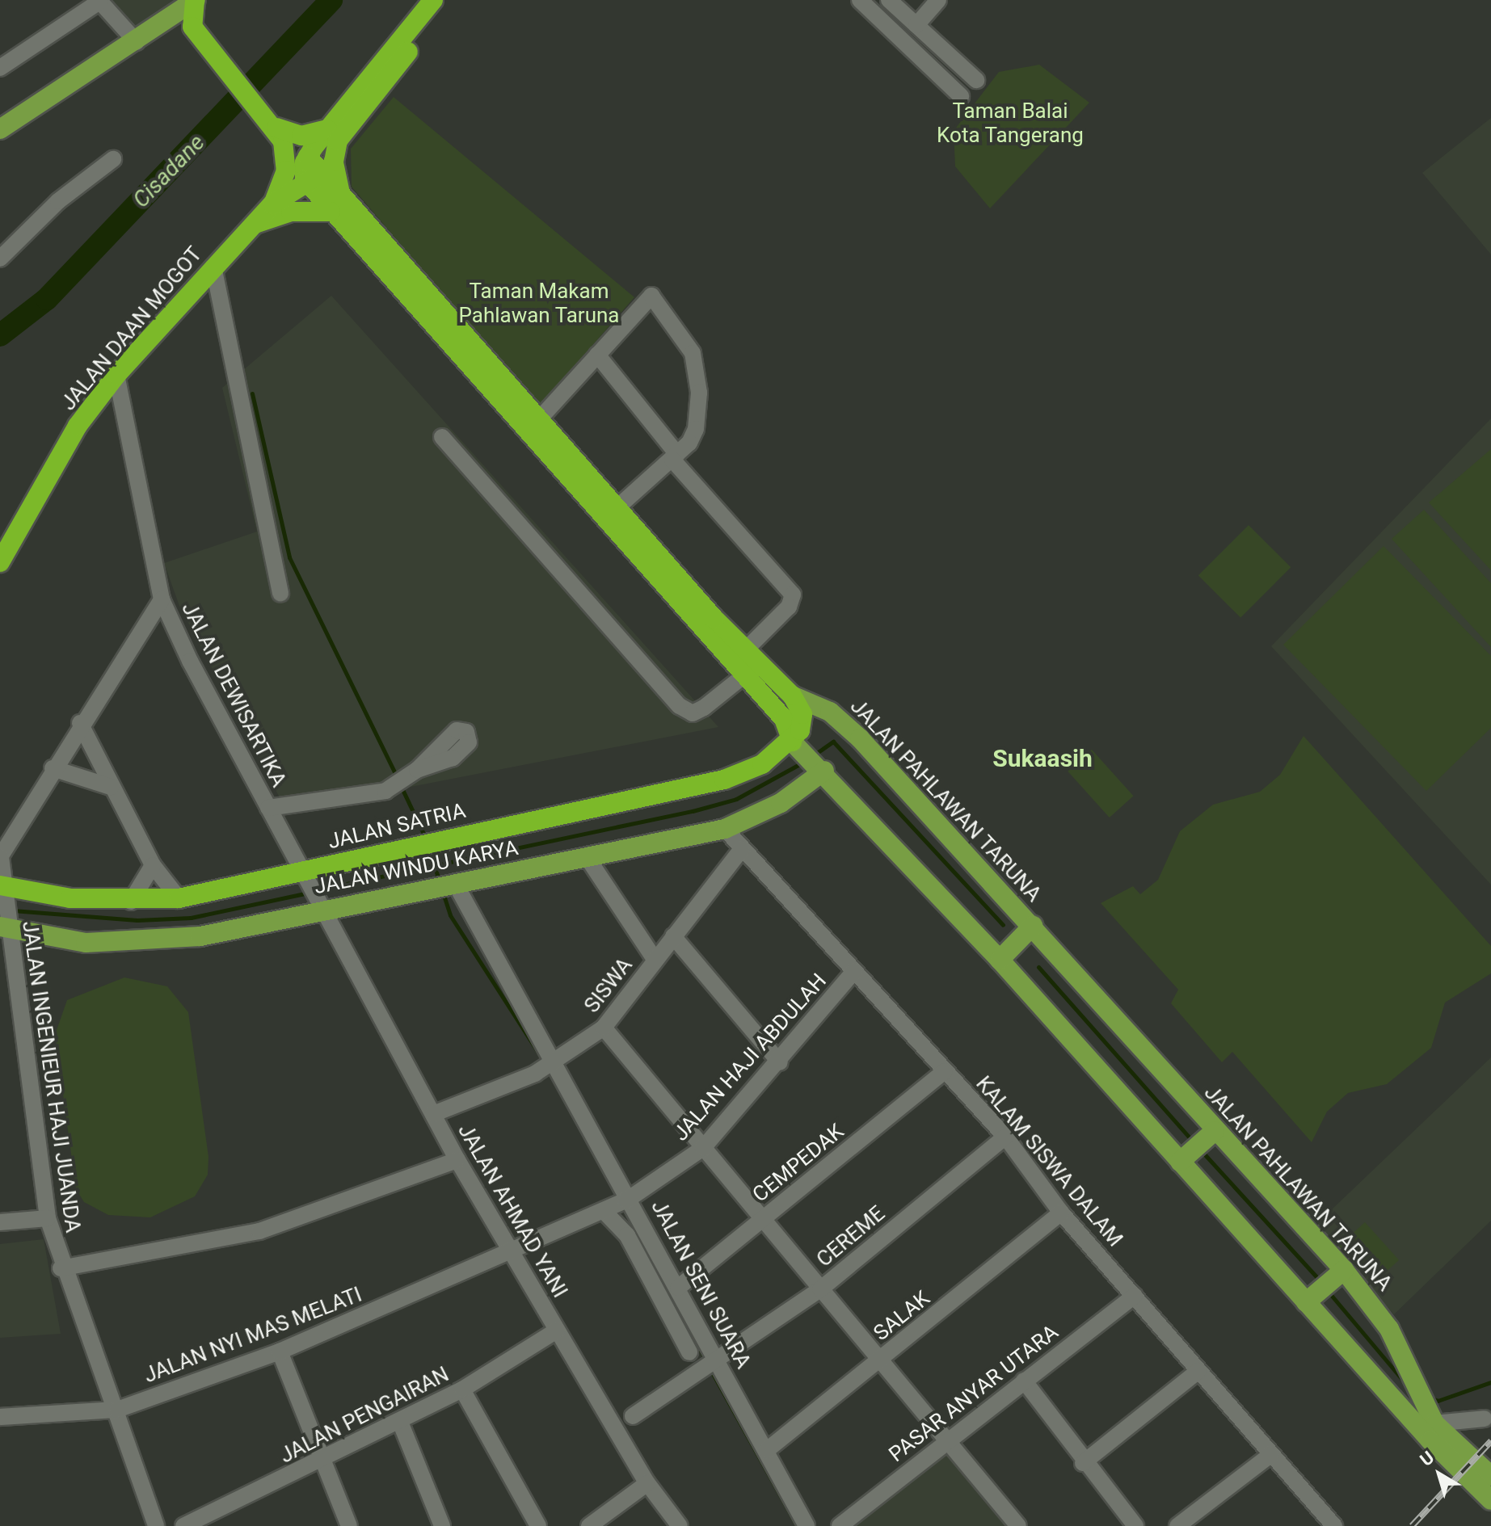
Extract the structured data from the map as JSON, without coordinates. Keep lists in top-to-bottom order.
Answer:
{
  "streets": {
    "highway": ["JALAN DAAN MOGOT", "JALAN PAHLAWAN TARUNA", "JALAN SATRIA"],
    "main road": ["JALAN WINDU KARYA"],
    "street": [
      "JALAN DEWISARTIKA",
      "SISWA",
      "JALAN HAJI ABDULAH",
      "JALAN INGENIEUR HAJI JUANDA",
      "KALAM SISWA DALAM",
      "CEMPEDAK",
      "JALAN AHMAD YANI",
      "CEREME",
      "JALAN SENI SUARA",
      "SALAK",
      "JALAN NYI MAS MELATI",
      "PASAR ANYAR UTARA",
      "JALAN PENGAIRAN"
    ]
  },
  "crossings": [
    ["JALAN DAAN MOGOT", "JALAN DEWISARTIKA"],
    ["JALAN DAAN MOGOT", "JALAN PAHLAWAN TARUNA"],
    ["JALAN DEWISARTIKA", "JALAN SATRIA"],
    ["JALAN DEWISARTIKA", "JALAN WINDU KARYA"],
    ["JALAN DEWISARTIKA", "JALAN AHMAD YANI"],
    ["JALAN PAHLAWAN TARUNA", "JALAN SATRIA"],
    ["JALAN SATRIA", "JALAN INGENIEUR HAJI JUANDA"],
    ["JALAN WINDU KARYA", "JALAN INGENIEUR HAJI JUANDA"],
    ["JALAN WINDU KARYA", "KALAM SISWA DALAM"],
    ["JALAN WINDU KARYA", "JALAN AHMAD YANI"],
    ["JALAN WINDU KARYA", "JALAN SENI SUARA"],
    ["SISWA", "KALAM SISWA DALAM"],
    ["SISWA", "JALAN AHMAD YANI"],
    ["SISWA", "JALAN SENI SUARA"],
    ["JALAN HAJI ABDULAH", "KALAM SISWA DALAM"],
    ["JALAN HAJI ABDULAH", "JALAN AHMAD YANI"],
    ["JALAN HAJI ABDULAH", "JALAN SENI SUARA"],
    ["JALAN HAJI ABDULAH", "JALAN NYI MAS MELATI"],
    ["JALAN INGENIEUR HAJI JUANDA", "JALAN NYI MAS MELATI"],
    ["KALAM SISWA DALAM", "CEMPEDAK"],
    ["KALAM SISWA DALAM", "CEREME"],
    ["KALAM SISWA DALAM", "SALAK"],
    ["KALAM SISWA DALAM", "PASAR ANYAR UTARA"],
    ["CEMPEDAK", "JALAN SENI SUARA"],
    ["JALAN AHMAD YANI", "JALAN NYI MAS MELATI"],
    ["JALAN AHMAD YANI", "JALAN PENGAIRAN"],
    ["CEREME", "JALAN SENI SUARA"],
    ["JALAN SENI SUARA", "SALAK"]
  ],
  "districts": ["Sukaasih"],
  "water": ["Cisadane"],
  "parks": ["Taman Balai Kota Tangerang", "Taman Makam Pahlawan Taruna"],
  "north": "top left"
}
